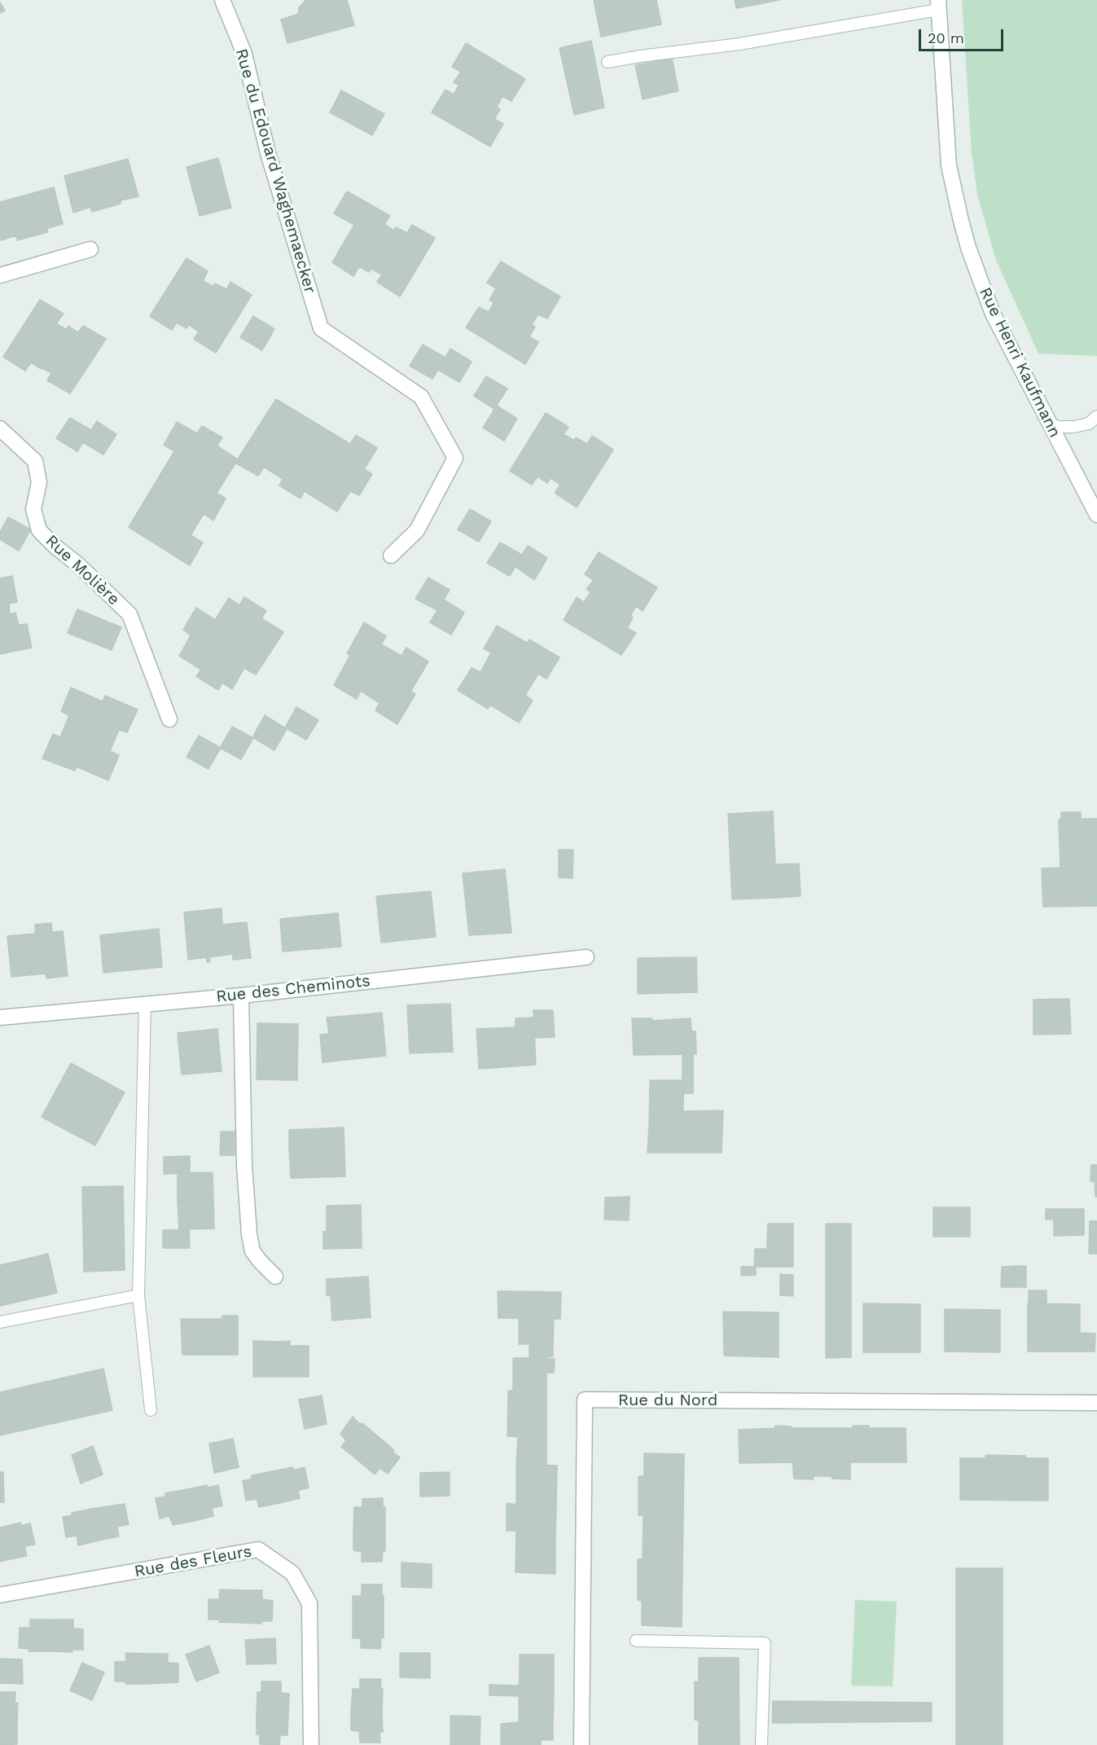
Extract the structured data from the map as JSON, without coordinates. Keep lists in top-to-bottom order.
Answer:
{
  "streets": {
    "street": [
      "Rue du Edouard Waghemaecker",
      "Rue Henri Kaufmann",
      "Rue Molière",
      "Rue des Cheminots",
      "Rue du Nord",
      "Rue des Fleurs"
    ]
  },
  "scale_bar": "20 m"
}
